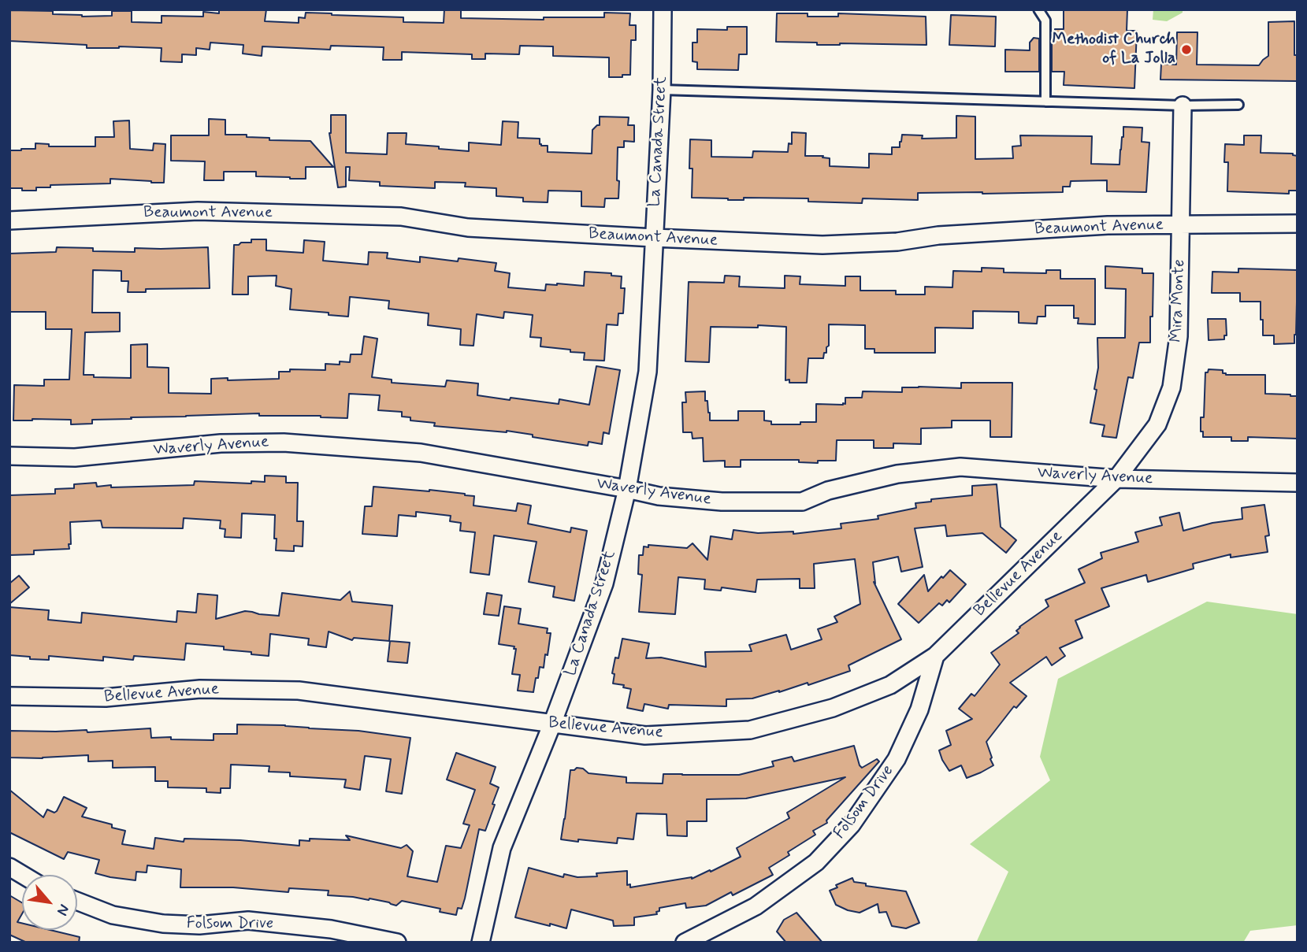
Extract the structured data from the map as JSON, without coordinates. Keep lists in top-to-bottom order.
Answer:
{
  "streets": {
    "street": [
      "La Canada Street",
      "Beaumont Avenue",
      "Mira Monte",
      "Waverly Avenue",
      "Bellevue Avenue",
      "Folsom Drive"
    ]
  },
  "crossings": [
    ["La Canada Street", "Beaumont Avenue"],
    ["La Canada Street", "Waverly Avenue"],
    ["La Canada Street", "Bellevue Avenue"],
    ["Beaumont Avenue", "Mira Monte"],
    ["Mira Monte", "Waverly Avenue"],
    ["Mira Monte", "Bellevue Avenue"],
    ["Waverly Avenue", "Bellevue Avenue"],
    ["Bellevue Avenue", "Folsom Drive"]
  ],
  "places": ["Methodist Church of La Jolla"],
  "north": "bottom right"
}
